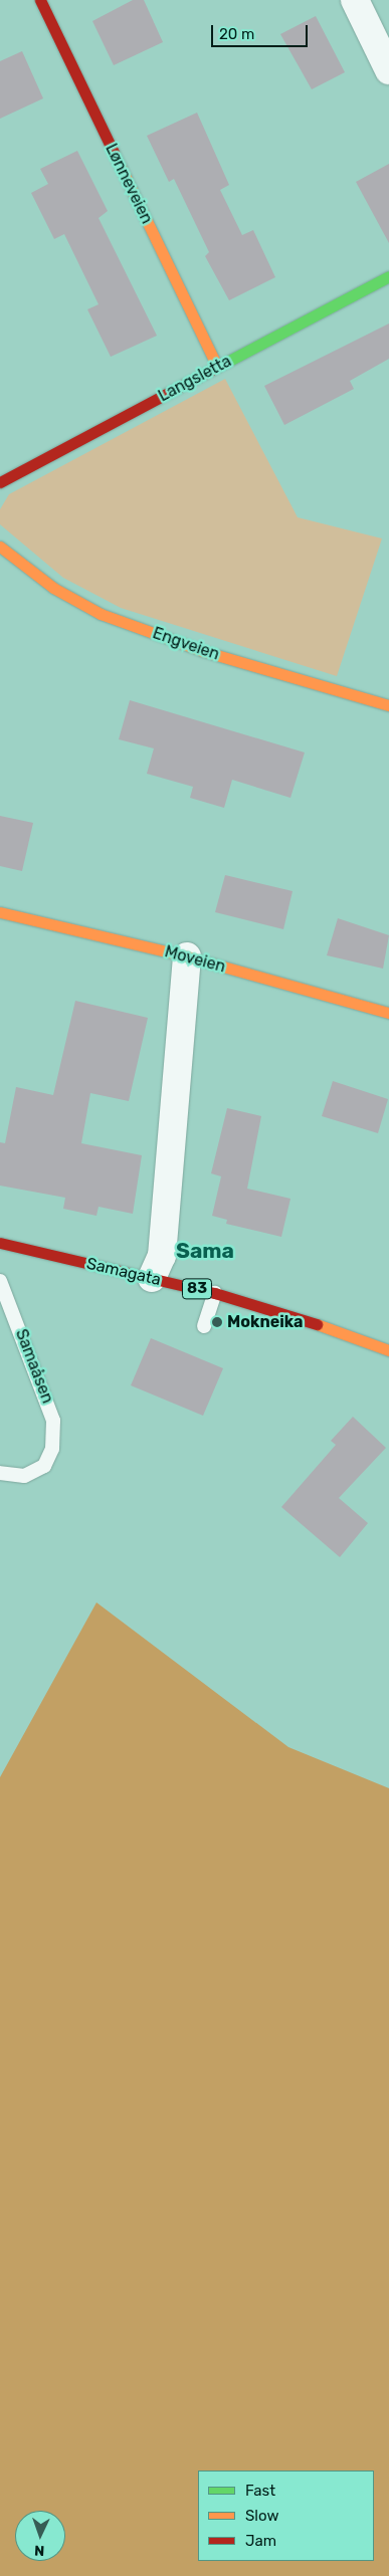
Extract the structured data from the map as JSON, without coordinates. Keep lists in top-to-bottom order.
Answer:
{
  "streets": {
    "main road": [
      "Lønneveien",
      "Langsletta",
      "Engveien",
      "Moveien",
      "Samagata",
      "83"
    ],
    "lane": ["Samaåsen"]
  },
  "crossings": [
    ["Lønneveien", "Langsletta"]
  ],
  "districts": ["Sama"],
  "places": ["Mokneika"],
  "legend": ["Fast", "Slow", "Jam"],
  "scale_bar": "20 m",
  "north": "bottom"
}
